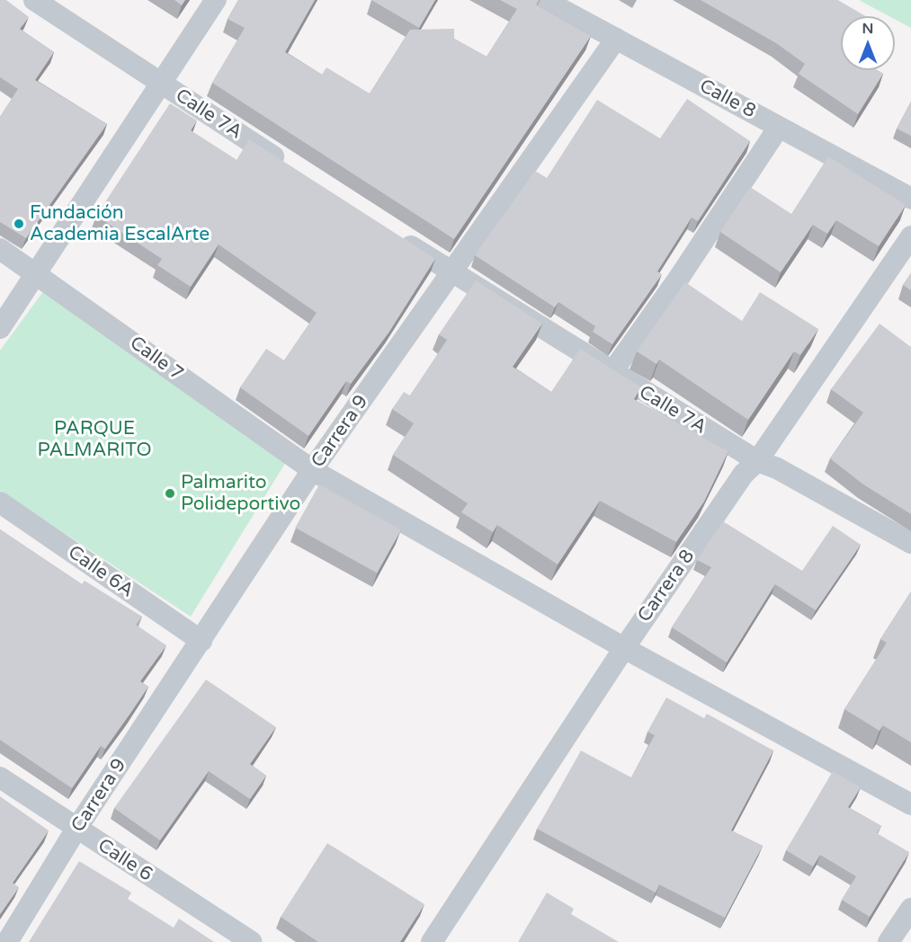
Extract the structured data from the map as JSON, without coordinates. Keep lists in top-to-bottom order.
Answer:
{
  "streets": {
    "street": [
      "Calle 8",
      "Calle 7A",
      "Calle 7",
      "Carrera 9",
      "Calle 6A",
      "Carrera 8",
      "Calle 6"
    ]
  },
  "crossings": [
    ["Calle 8", "Carrera 9"],
    ["Calle 7A", "Carrera 9"],
    ["Calle 7A", "Carrera 8"],
    ["Calle 7", "Carrera 9"],
    ["Calle 7", "Carrera 8"],
    ["Carrera 9", "Calle 6A"],
    ["Carrera 9", "Calle 6"]
  ],
  "parks": ["PARQUE PALMARITO"],
  "places": ["Fundación Academia EscalArte", "Palmarito Polideportivo"],
  "north": "top"
}
